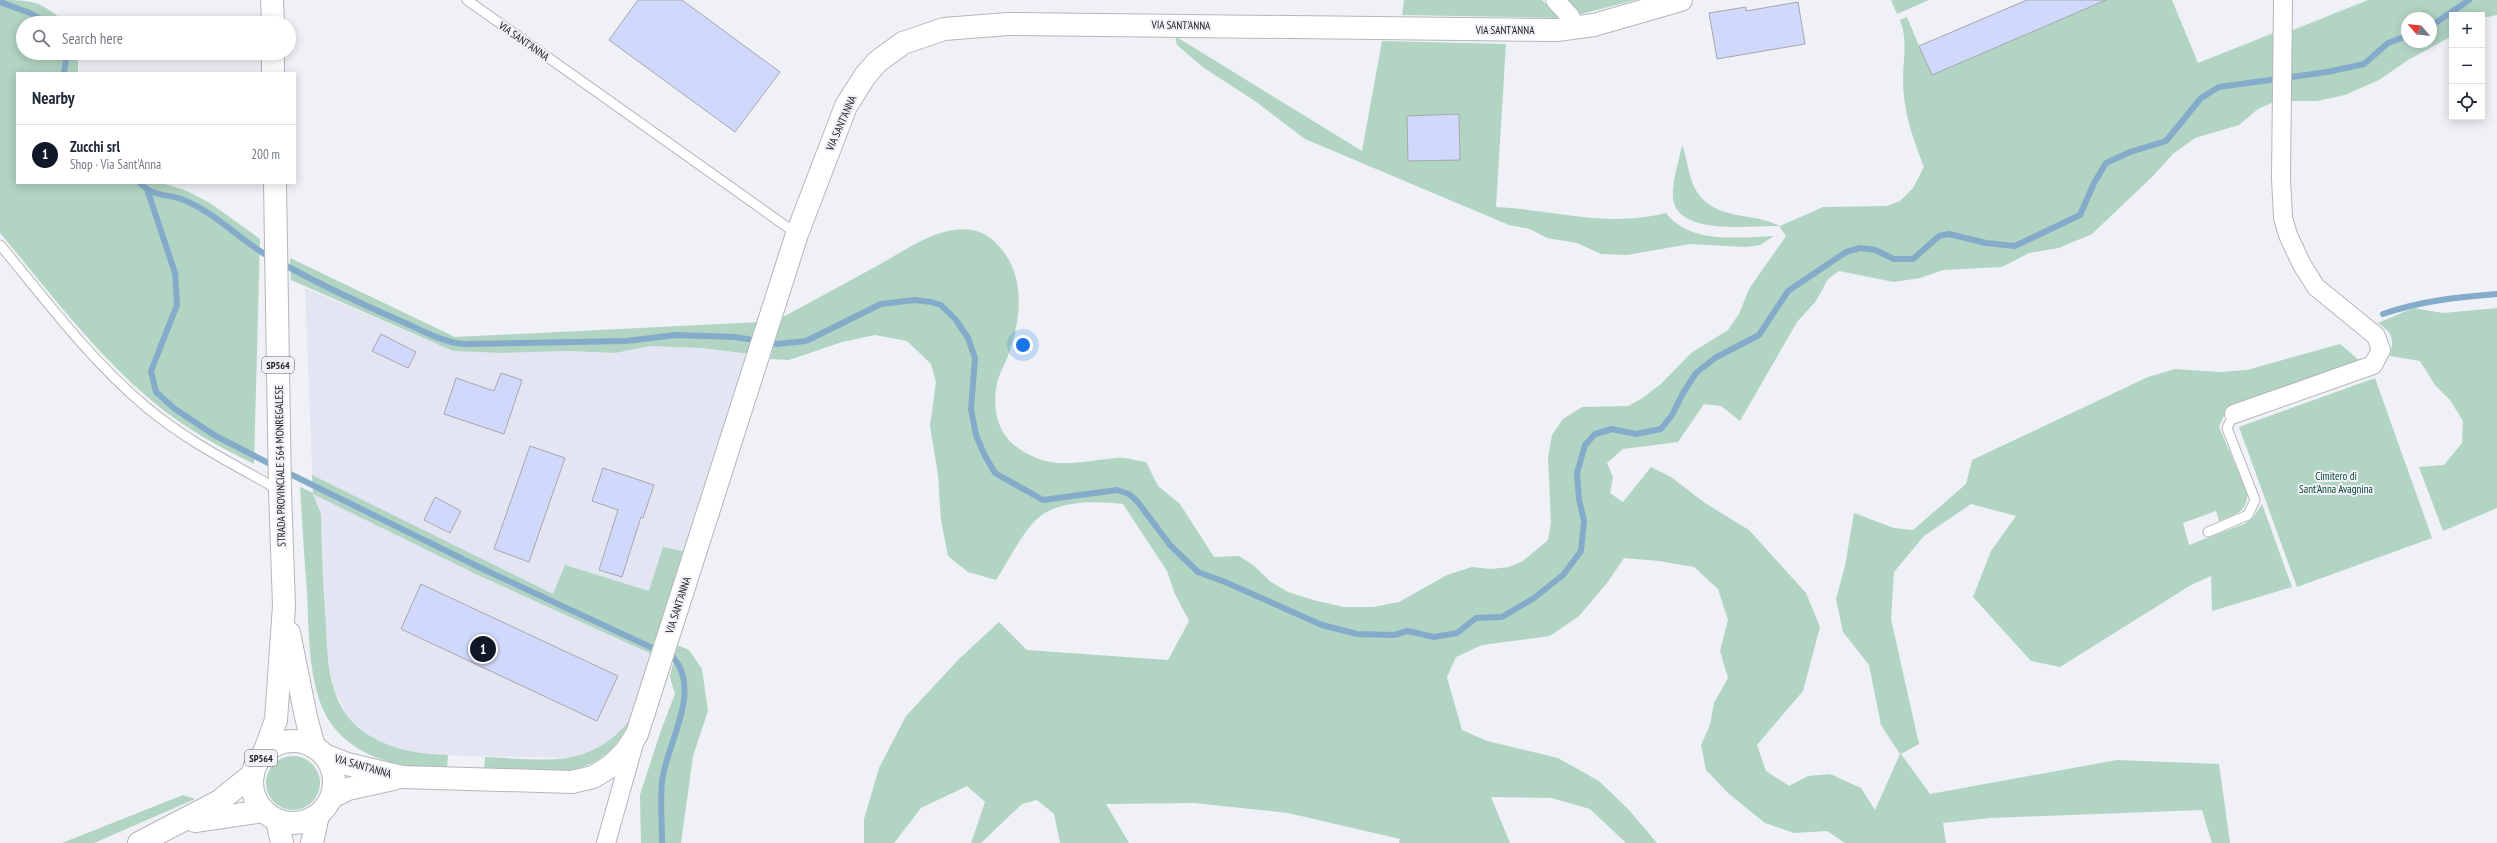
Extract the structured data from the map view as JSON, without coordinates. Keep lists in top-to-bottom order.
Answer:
{
  "streets": {
    "street": ["VIA SANT'ANNA", "SP564", "STRADA PROVINCIALE 564 MONREGALESE"]
  },
  "crossings": [
    ["VIA SANT'ANNA", "SP564"],
    ["VIA SANT'ANNA", "STRADA PROVINCIALE 564 MONREGALESE"],
    ["SP564", "STRADA PROVINCIALE 564 MONREGALESE"]
  ],
  "parks": ["Cimitero di Sant'Anna Avagnina"],
  "north": "top left",
  "page": {
    "map_buttons": ["+", "−"],
    "search": "Search here",
    "heading": "Nearby",
    "list": [
      {
        "mark": "1",
        "name": "Zucchi srl",
        "note": "Shop · Via Sant'Anna",
        "value": "200 m"
      }
    ],
    "pins": "1"
  }
}
